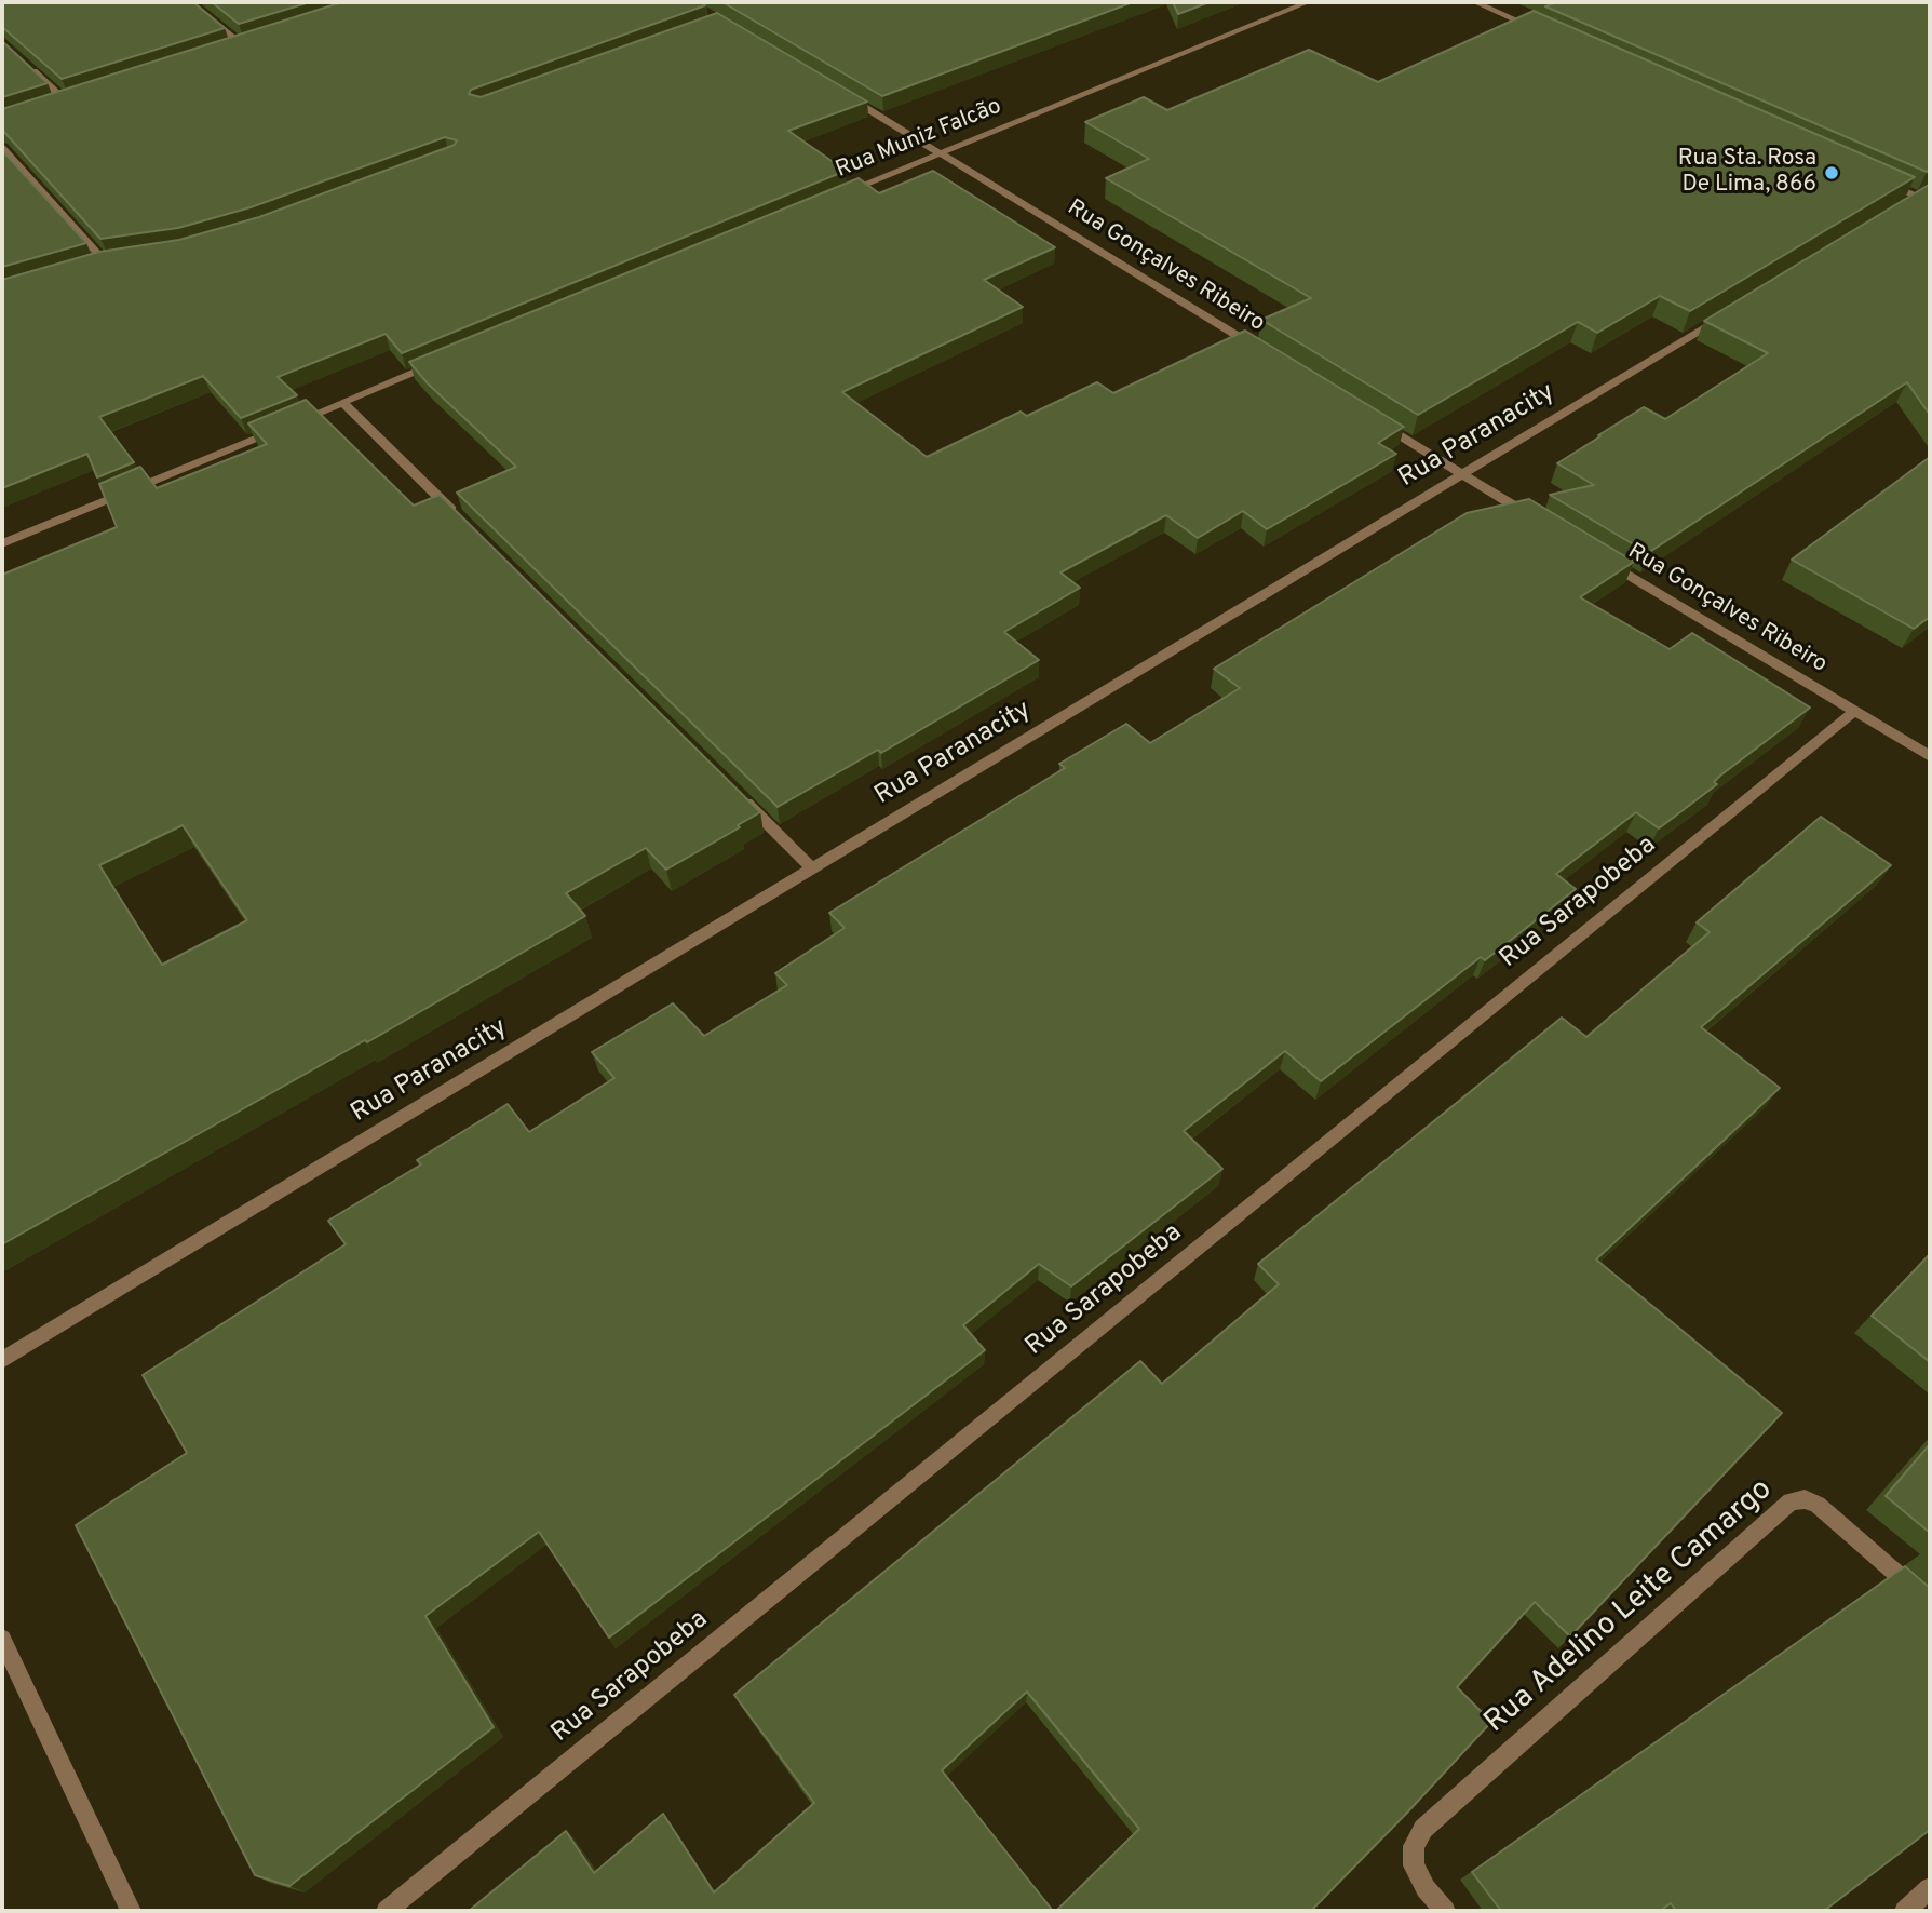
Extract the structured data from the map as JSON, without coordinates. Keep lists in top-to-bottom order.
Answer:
{
  "streets": {
    "street": [
      "Rua Muniz Falcão",
      "Rua Gonçalves Ribeiro",
      "Rua Paranacity",
      "Rua Sarapobeba",
      "Rua Adelino Leite Camargo"
    ]
  },
  "crossings": [
    ["Rua Muniz Falcão", "Rua Gonçalves Ribeiro"],
    ["Rua Gonçalves Ribeiro", "Rua Sarapobeba"]
  ],
  "places": ["Rua Sta. Rosa De Lima, 866"]
}
